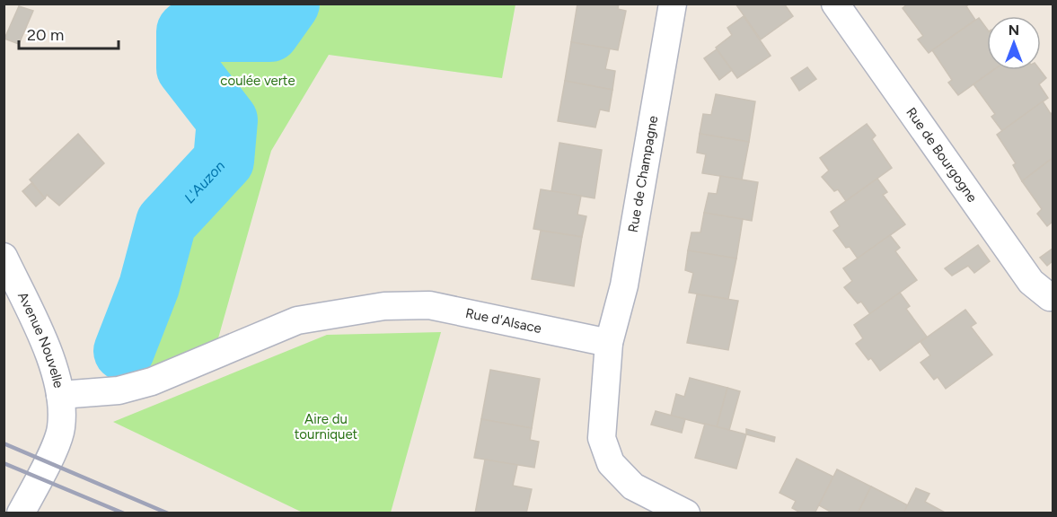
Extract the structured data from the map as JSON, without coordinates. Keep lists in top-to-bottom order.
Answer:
{
  "streets": {
    "street": [
      "Rue de Bourgogne",
      "Rue de Champagne",
      "Rue d'Alsace",
      "Avenue Nouvelle"
    ]
  },
  "crossings": [
    ["Rue de Champagne", "Rue d'Alsace"],
    ["Rue d'Alsace", "Avenue Nouvelle"]
  ],
  "water": ["L'Auzon"],
  "parks": ["coulée verte", "Aire du tourniquet"],
  "scale_bar": "20 m",
  "north": "top"
}
